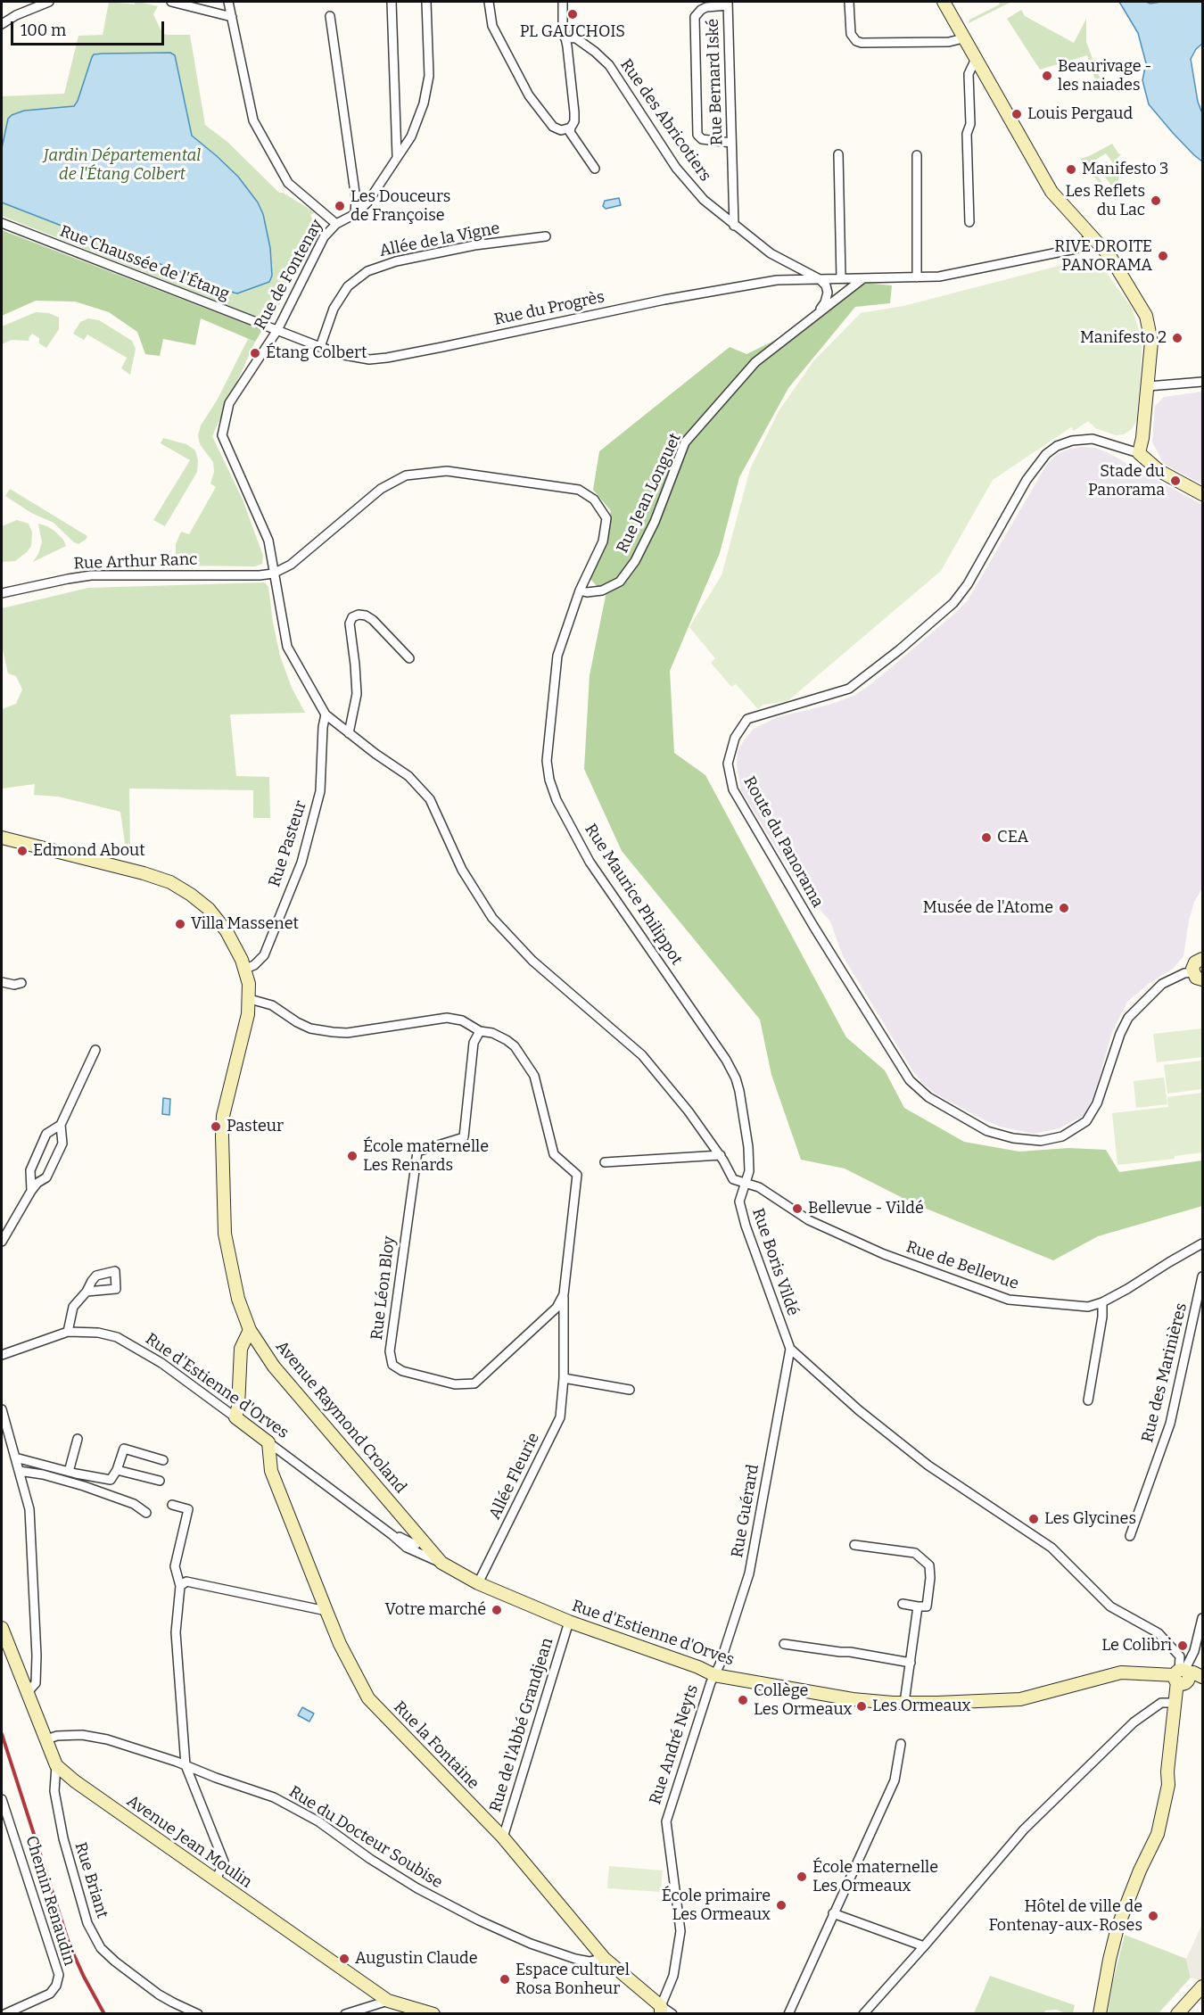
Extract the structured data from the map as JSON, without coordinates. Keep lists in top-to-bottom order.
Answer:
{
  "streets": {
    "main road": [
      "Rue d'Estienne d'Orves",
      "Avenue Raymond Croland",
      "Rue la Fontaine",
      "Avenue Jean Moulin"
    ],
    "street": [
      "Rue Bernard Iské",
      "Rue des Abricotiers",
      "Allée de la Vigne",
      "Rue Chaussée de l'Étang",
      "Rue de Fontenay",
      "Rue du Progrès",
      "Rue Jean Longuet",
      "Rue Arthur Ranc",
      "Route du Panorama",
      "Rue Pasteur",
      "Rue Maurice Philippot",
      "Rue Boris Vildé",
      "Rue de Bellevue",
      "Rue Léon Bloy",
      "Rue des Marinières",
      "Allée Fleurie",
      "Rue Guérard",
      "Rue de l'Abbé Grandjean",
      "Rue André Neyts",
      "Rue du Docteur Soubise",
      "Rue Briant",
      "Chemin Renaudin"
    ]
  },
  "crossings": [
    ["Rue Bernard Iské", "Rue des Abricotiers"],
    ["Rue des Abricotiers", "Rue du Progrès"],
    ["Allée de la Vigne", "Rue du Progrès"],
    ["Rue Chaussée de l'Étang", "Rue de Fontenay"],
    ["Rue Chaussée de l'Étang", "Rue du Progrès"],
    ["Rue de Fontenay", "Rue du Progrès"],
    ["Rue de Fontenay", "Rue Arthur Ranc"],
    ["Rue de Fontenay", "Rue Pasteur"],
    ["Rue de Fontenay", "Rue Maurice Philippot"],
    ["Rue Jean Longuet", "Rue Maurice Philippot"],
    ["Rue Arthur Ranc", "Rue Maurice Philippot"],
    ["Rue Pasteur", "Avenue Raymond Croland"],
    ["Rue Maurice Philippot", "Rue Boris Vildé"],
    ["Rue Maurice Philippot", "Rue de Bellevue"],
    ["Rue Boris Vildé", "Rue de Bellevue"],
    ["Rue Boris Vildé", "Rue Guérard"],
    ["Rue Léon Bloy", "Allée Fleurie"],
    ["Rue d'Estienne d'Orves", "Avenue Raymond Croland"],
    ["Rue d'Estienne d'Orves", "Allée Fleurie"],
    ["Rue d'Estienne d'Orves", "Rue Guérard"],
    ["Rue d'Estienne d'Orves", "Rue de l'Abbé Grandjean"],
    ["Rue d'Estienne d'Orves", "Rue André Neyts"],
    ["Rue d'Estienne d'Orves", "Rue la Fontaine"],
    ["Rue Guérard", "Rue André Neyts"],
    ["Rue de l'Abbé Grandjean", "Rue la Fontaine"],
    ["Rue André Neyts", "Rue la Fontaine"],
    ["Rue la Fontaine", "Rue du Docteur Soubise"],
    ["Rue du Docteur Soubise", "Avenue Jean Moulin"],
    ["Avenue Jean Moulin", "Rue Briant"]
  ],
  "parks": ["Jardin Départemental de l'Étang Colbert"],
  "places": [
    "PL GAUCHOIS",
    "Beaurivage - les naiades",
    "Louis Pergaud",
    "Manifesto 3",
    "Les Reflets du Lac",
    "Les Douceurs de Françoise",
    "RIVE DROITE PANORAMA",
    "Manifesto 2",
    "Étang Colbert",
    "Stade du Panorama",
    "CEA",
    "Edmond About",
    "Musée de l'Atome",
    "Villa Massenet",
    "Pasteur",
    "École maternelle Les Renards",
    "Bellevue - Vildé",
    "Les Glycines",
    "Votre marché",
    "Le Colibri",
    "Collège Les Ormeaux",
    "Les Ormeaux",
    "École maternelle Les Ormeaux",
    "École primaire Les Ormeaux",
    "Hôtel de ville de Fontenay-aux-Roses",
    "Augustin Claude",
    "Espace culturel Rosa Bonheur"
  ],
  "scale_bar": "100 m"
}
